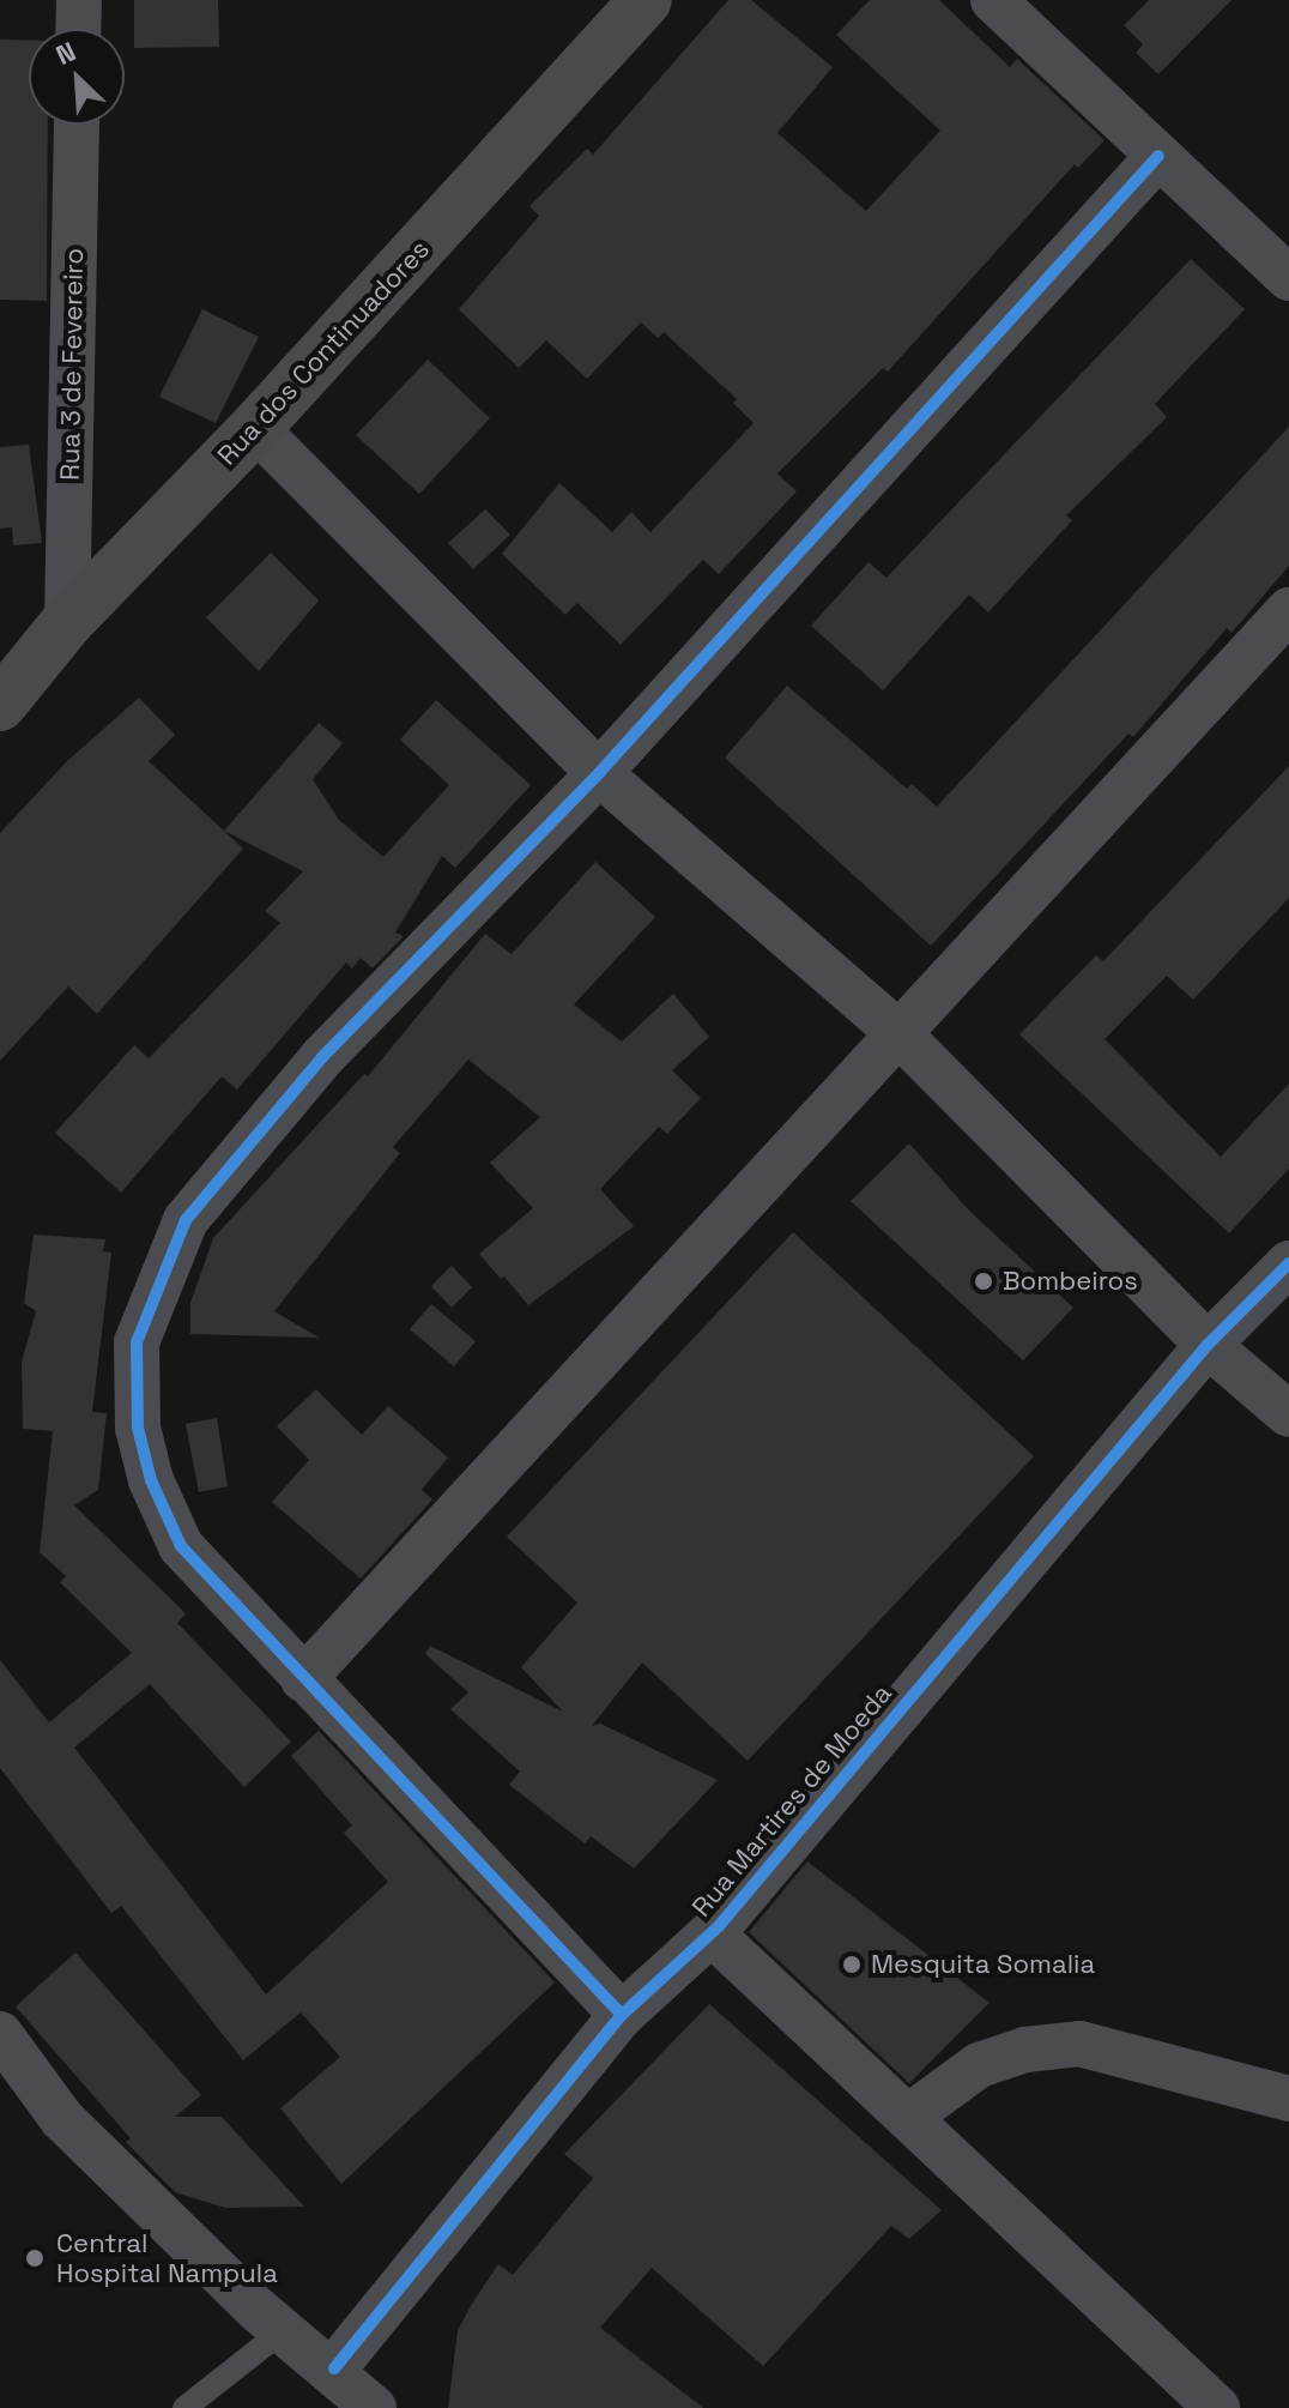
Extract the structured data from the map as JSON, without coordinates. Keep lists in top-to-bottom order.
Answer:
{
  "streets": {
    "street": ["Rua dos Continuadores", "Rua 3 de Fevereiro", "Rua Martires de Moeda"]
  },
  "crossings": [
    ["Rua dos Continuadores", "Rua 3 de Fevereiro"]
  ],
  "places": ["Bombeiros", "Mesquita Somalia", "Central Hospital Nampula"],
  "north": "top left"
}
